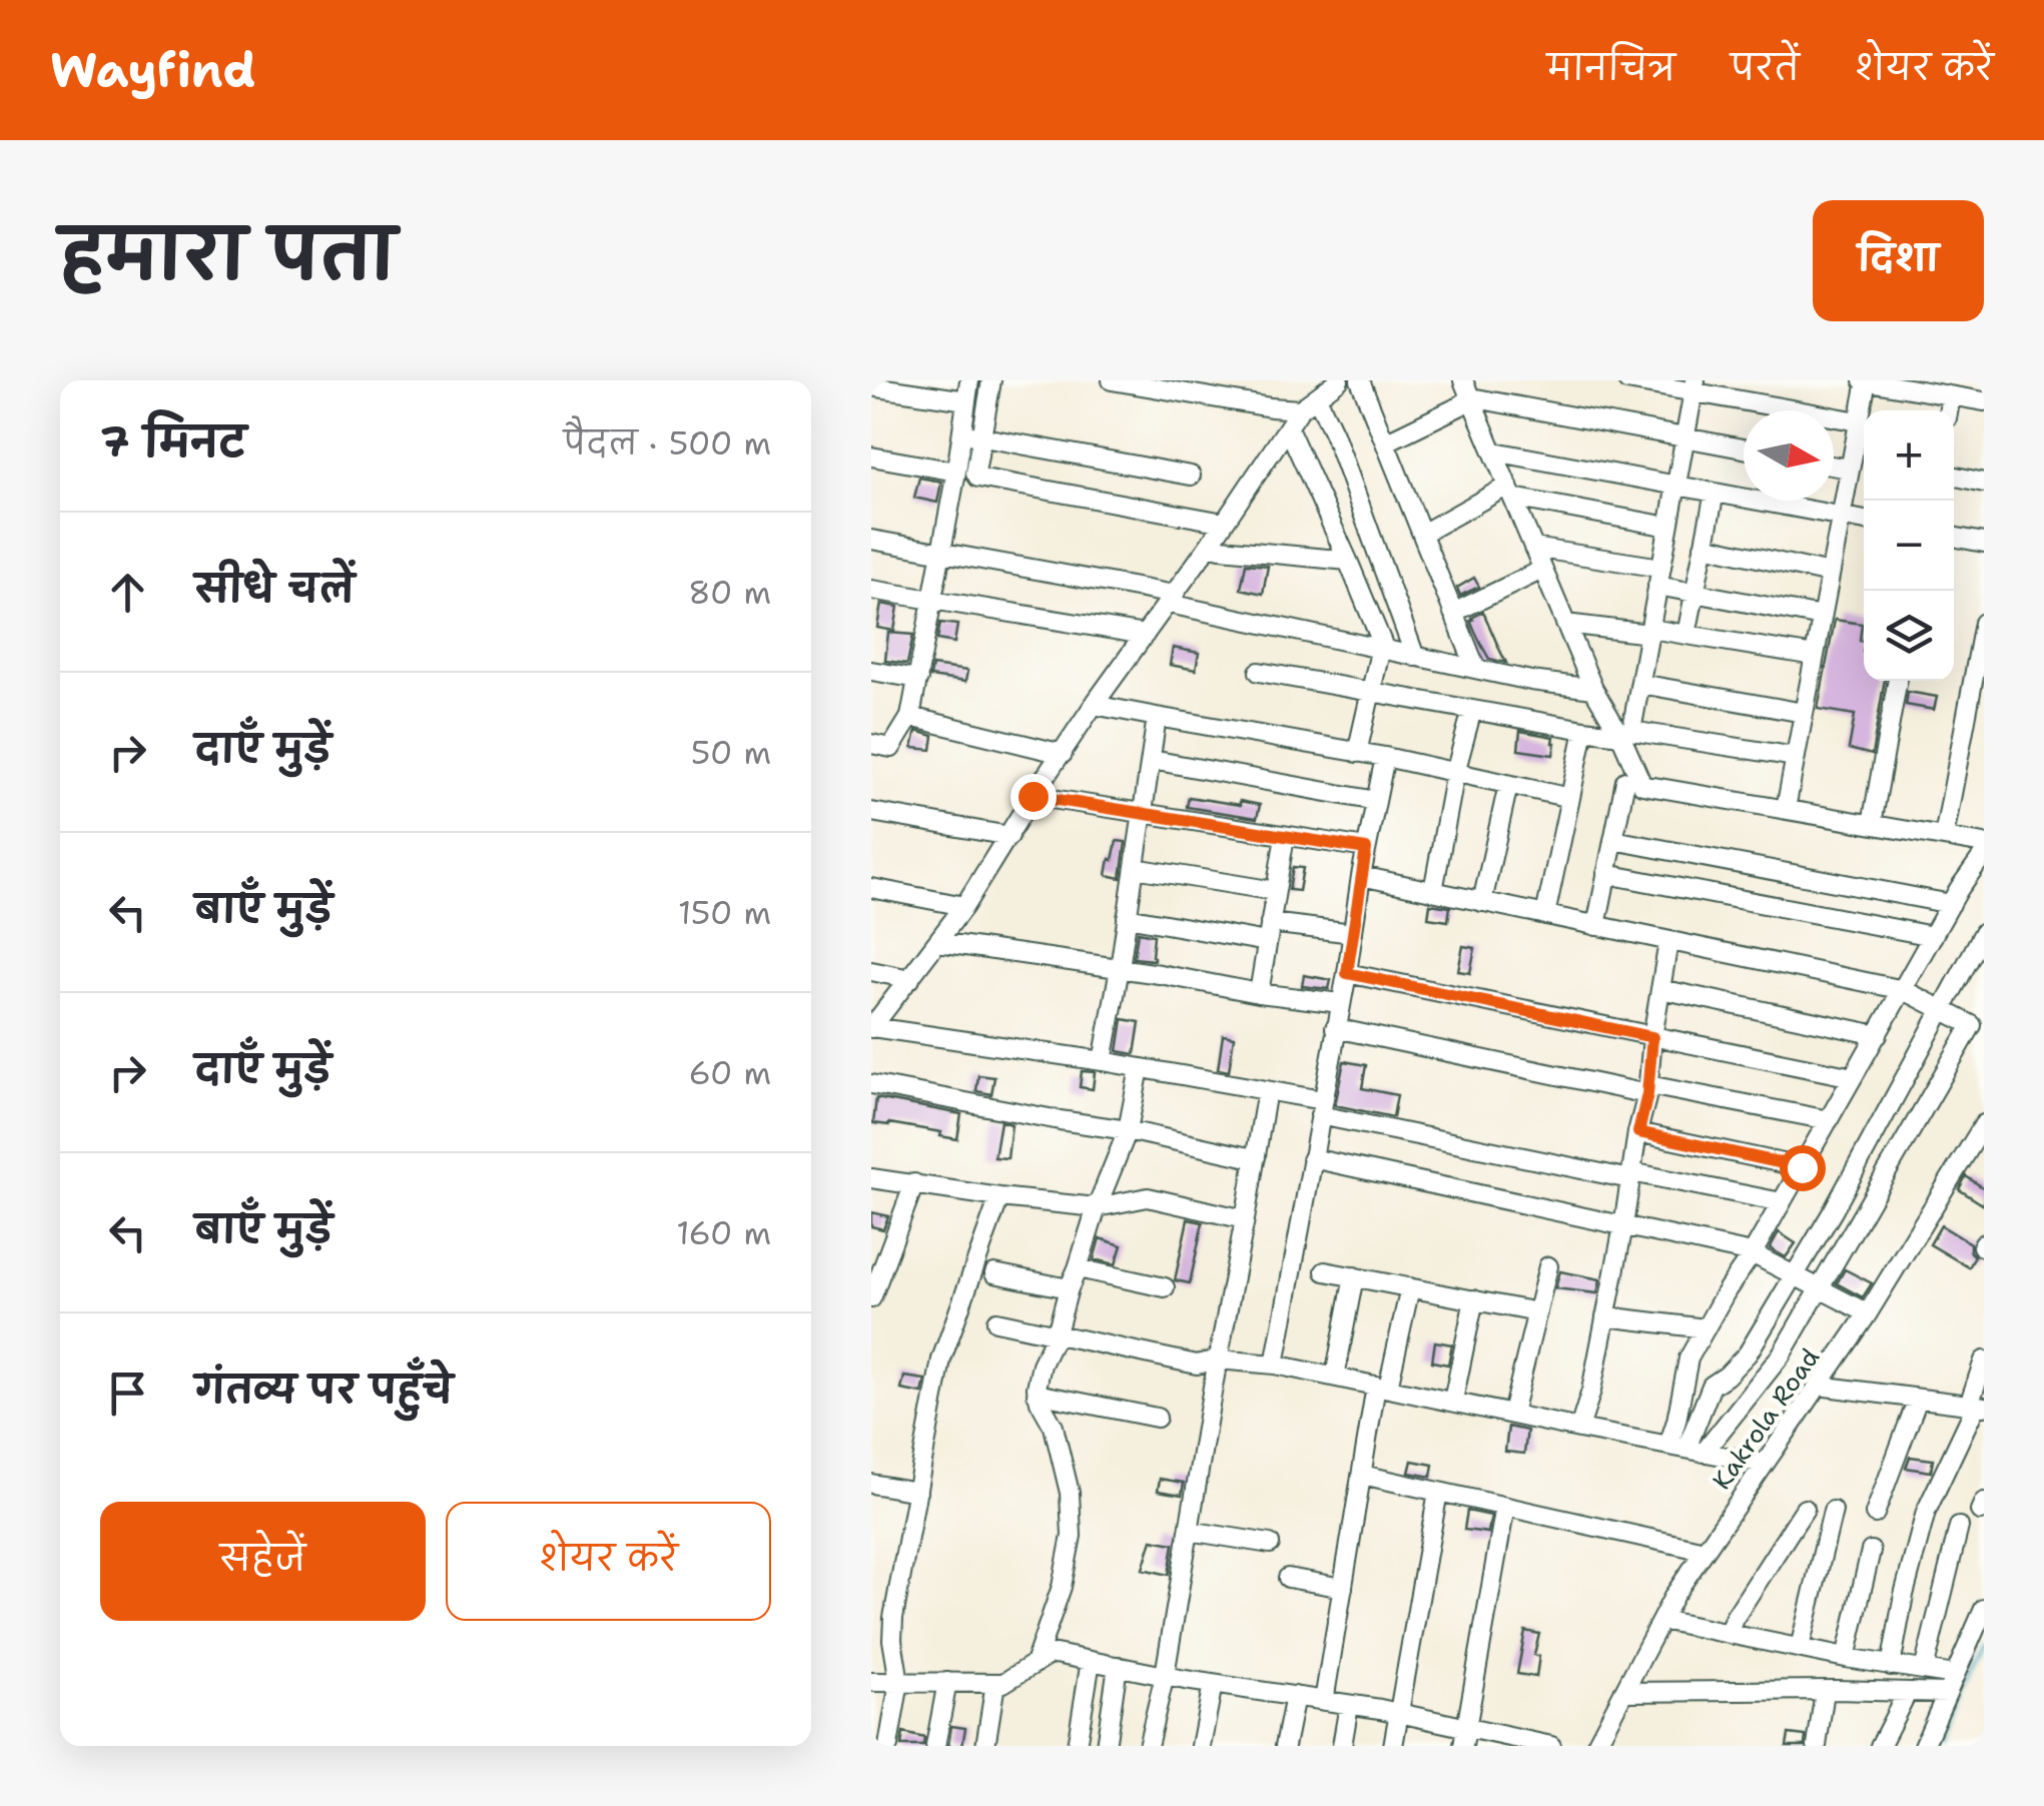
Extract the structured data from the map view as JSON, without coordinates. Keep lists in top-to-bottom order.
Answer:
{
  "streets": {
    "street": ["Kakrola Road"]
  },
  "north": "right",
  "page": {
    "header": "Wayfind",
    "nav": ["मानचित्र", "परतें", "शेयर करें"],
    "title": "हमारा पता",
    "buttons": [
      "दिशा",
      ["सहेजें", "शेयर करें"]
    ],
    "heading": ["7 मिनट", "पैदल · 500 m"],
    "map_buttons": ["+", "−"],
    "list": [
      ["सीधे चलें", "80 m"],
      ["दाएँ मुड़ें", "50 m"],
      ["बाएँ मुड़ें", "150 m"],
      ["दाएँ मुड़ें", "60 m"],
      ["बाएँ मुड़ें", "160 m"],
      "गंतव्य पर पहुँचे"
    ]
  }
}
